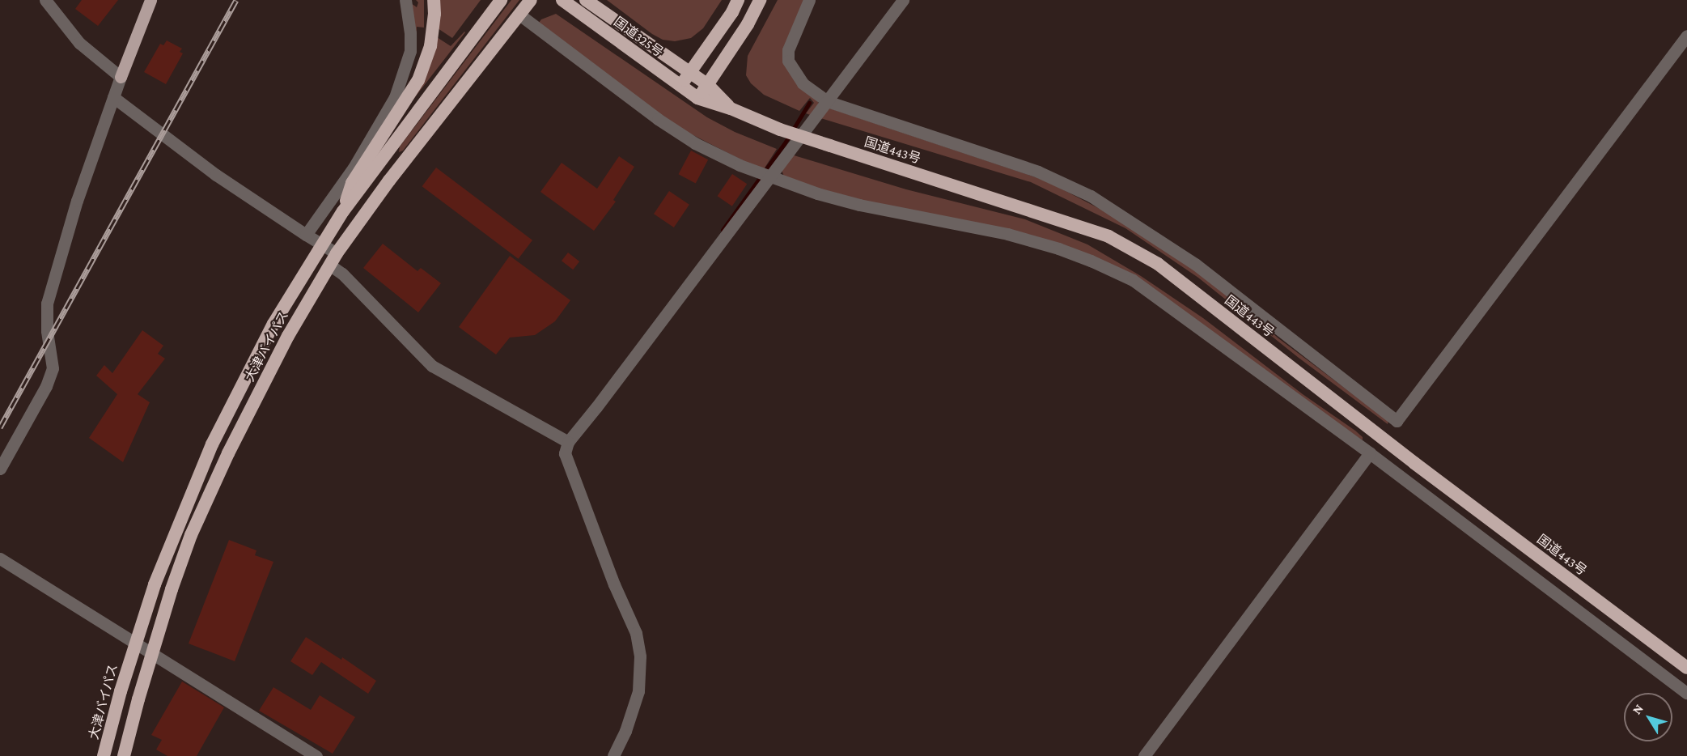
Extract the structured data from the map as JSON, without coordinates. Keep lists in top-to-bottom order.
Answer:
{
  "streets": {
    "highway": ["国道325号", "国道443号", "大津バイパス"]
  },
  "crossings": [
    ["国道325号", "国道443号"]
  ],
  "north": "top left"
}
